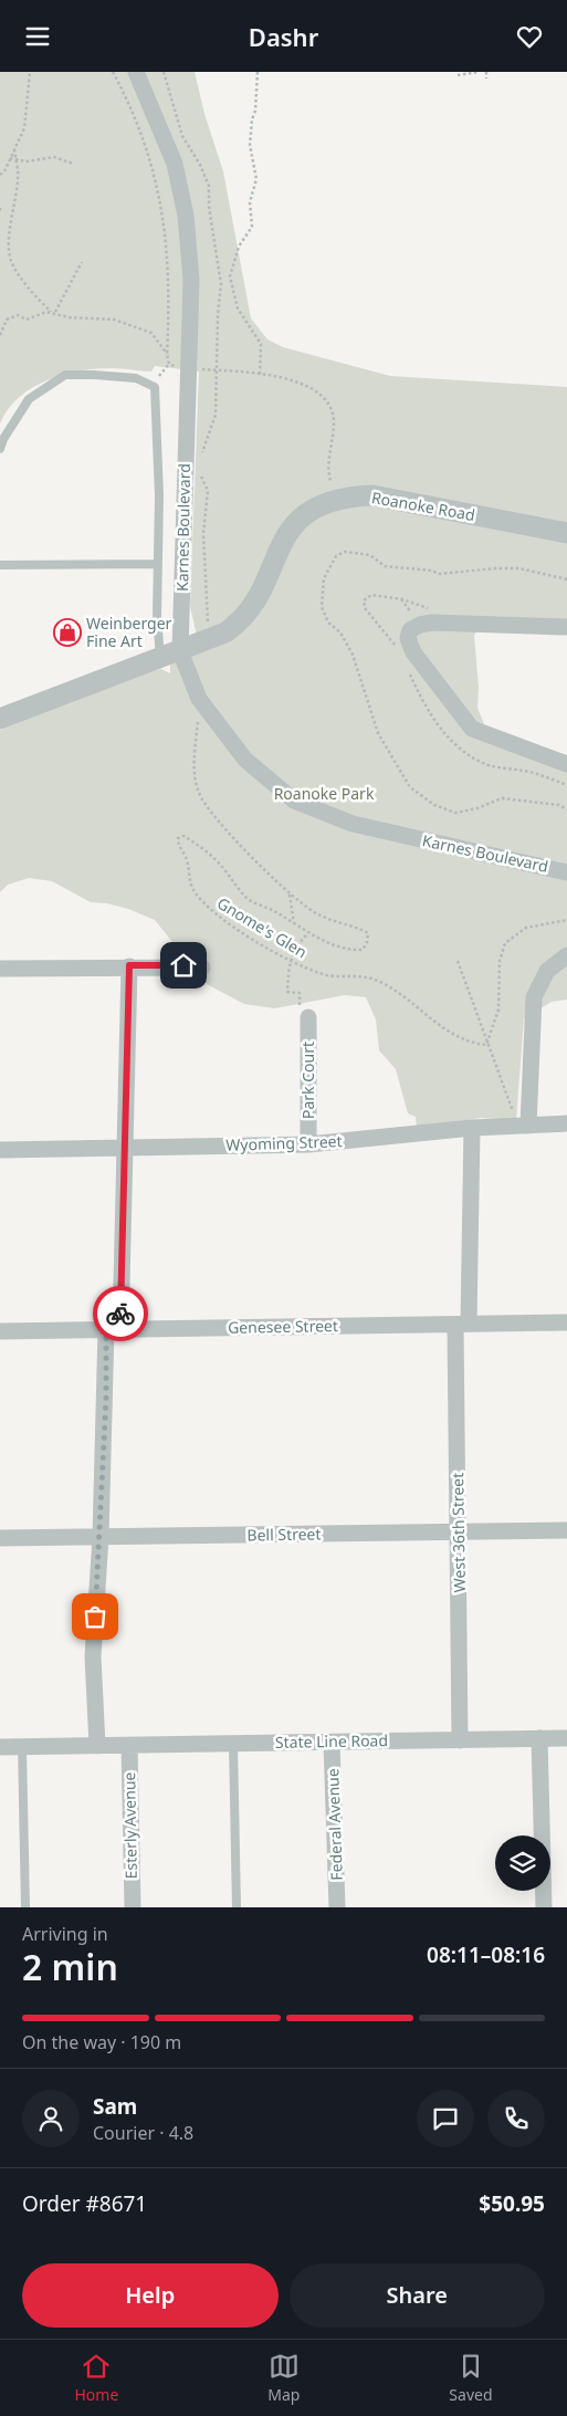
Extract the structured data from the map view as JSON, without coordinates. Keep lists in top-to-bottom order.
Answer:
{
  "streets": {
    "street": [
      "Roanoke Road",
      "Karnes Boulevard",
      "Park Court",
      "Wyoming Street",
      "Genesee Street",
      "West 36th Street",
      "Bell Street",
      "State Line Road",
      "Federal Avenue",
      "Esterly Avenue"
    ],
    "path": ["Gnome's Glen"]
  },
  "crossings": [
    ["Roanoke Road", "Karnes Boulevard"],
    ["Karnes Boulevard", "Gnome's Glen"],
    ["Park Court", "Wyoming Street"],
    ["Wyoming Street", "West 36th Street"],
    ["Genesee Street", "West 36th Street"],
    ["West 36th Street", "Bell Street"],
    ["West 36th Street", "State Line Road"],
    ["State Line Road", "Federal Avenue"],
    ["State Line Road", "Esterly Avenue"]
  ],
  "parks": ["Roanoke Park"],
  "places": {
    "shop": ["Weinberger Fine Art"]
  },
  "page": {
    "header": "Dashr",
    "heading": ["2 min", "Arriving in", "08:11–08:16"],
    "panel": [
      "Sam",
      "Courier · 4.8",
      "Order #8671",
      "$50.95"
    ],
    "bar": "On the way · 190 m",
    "buttons": ["Help", "Share"],
    "tabs": ["Home", "Map", "Saved"]
  }
}
